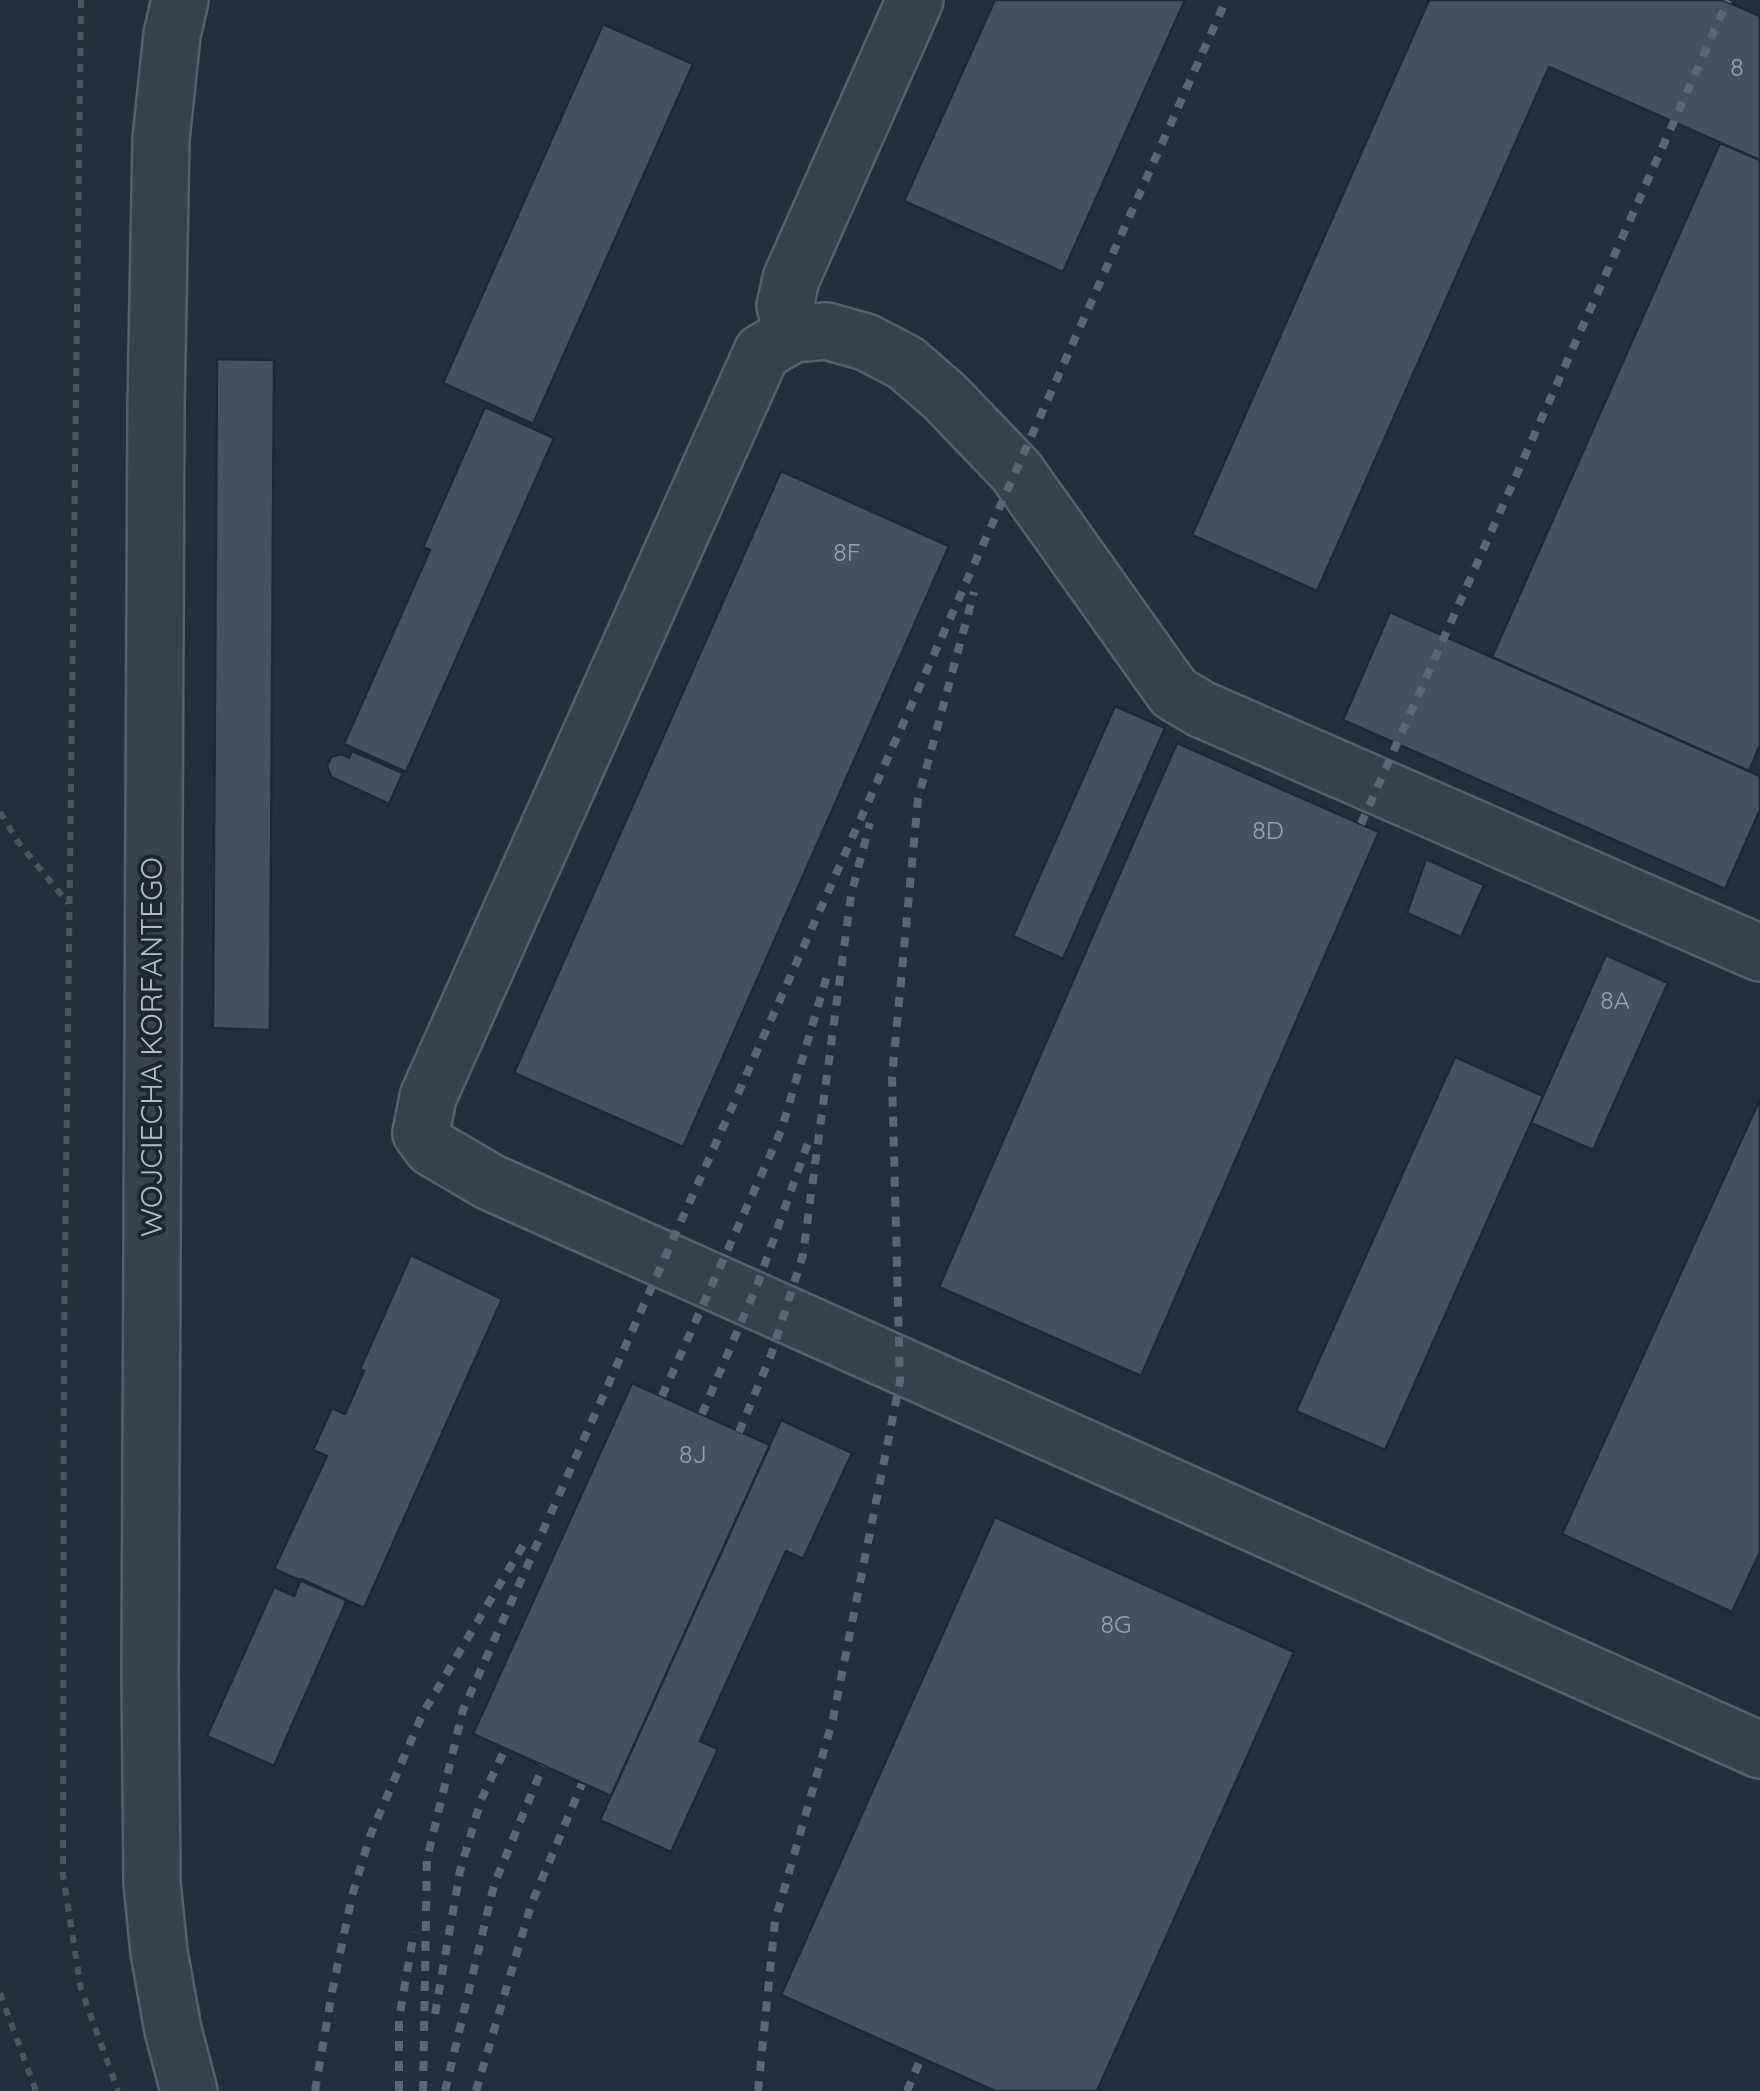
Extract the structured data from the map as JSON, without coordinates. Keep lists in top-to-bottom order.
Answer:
{
  "streets": {
    "street": ["WOJCIECHA KORFANTEGO"]
  },
  "house_numbers": [
    "8",
    "8F",
    "8D",
    "8A",
    "8J",
    "8G"
  ]
}
